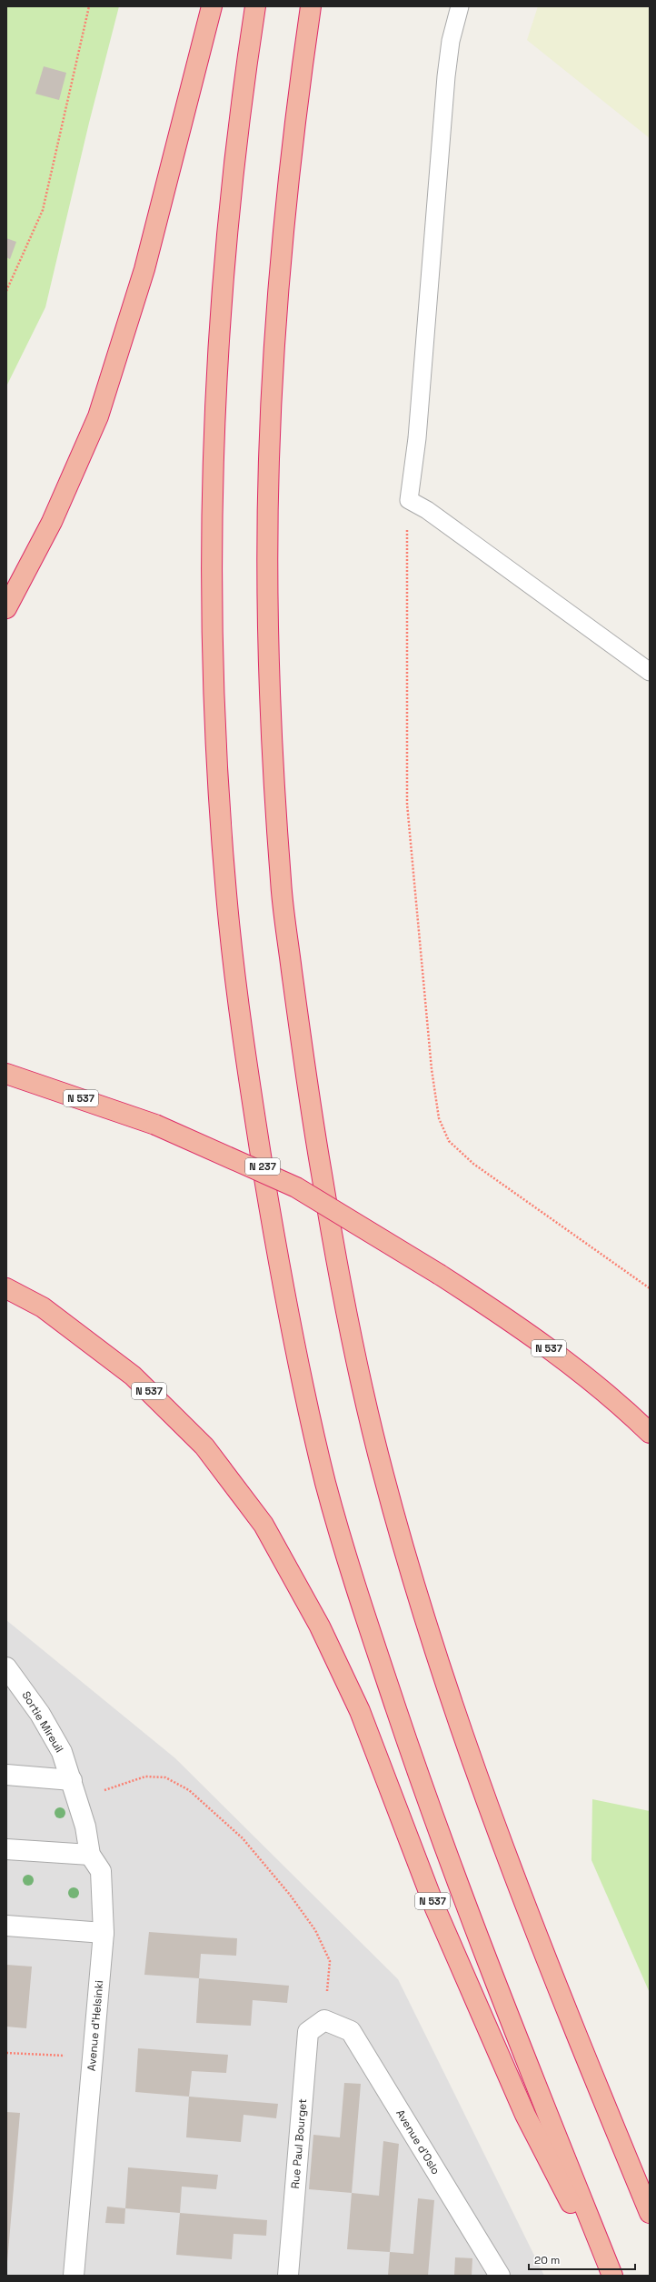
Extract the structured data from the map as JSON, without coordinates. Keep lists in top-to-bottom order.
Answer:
{
  "streets": {
    "highway": ["N 537", "N 237"],
    "street": [
      "Sortie Mireuil",
      "Avenue d'Helsinki",
      "Avenue d'Oslo",
      "Rue Paul Bourget"
    ]
  },
  "crossings": [
    ["Sortie Mireuil", "Avenue d'Helsinki"],
    ["Avenue d'Oslo", "Rue Paul Bourget"]
  ],
  "scale_bar": "20 m"
}
